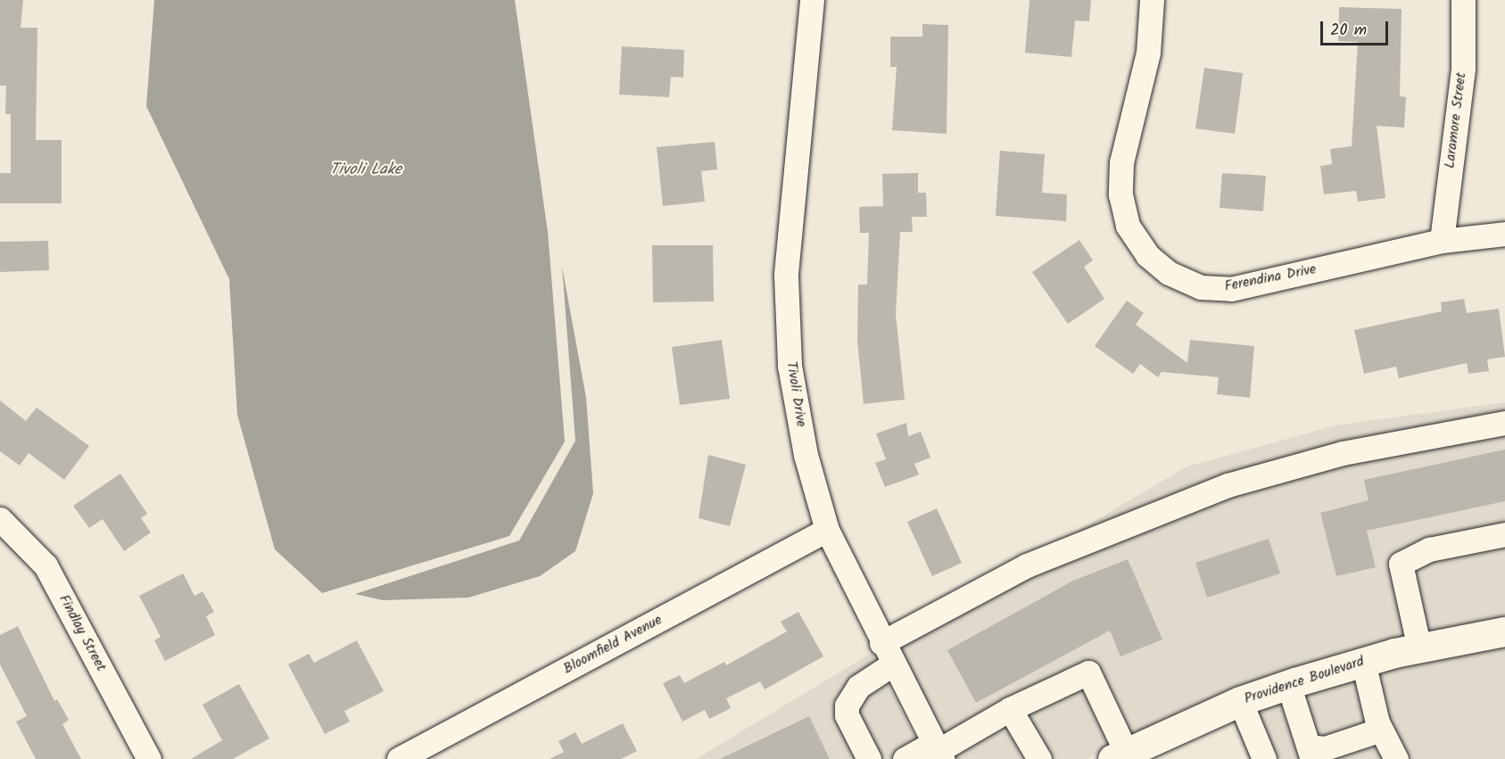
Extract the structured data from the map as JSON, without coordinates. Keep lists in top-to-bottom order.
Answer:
{
  "streets": {
    "main road": ["Providence Boulevard"],
    "street": [
      "Laramore Street",
      "Ferendina Drive",
      "Tivoli Drive",
      "Findlay Street",
      "Bloomfield Avenue"
    ]
  },
  "crossings": [
    ["Laramore Street", "Ferendina Drive"],
    ["Tivoli Drive", "Bloomfield Avenue"]
  ],
  "water": ["Tivoli Lake"],
  "scale_bar": "20 m"
}
